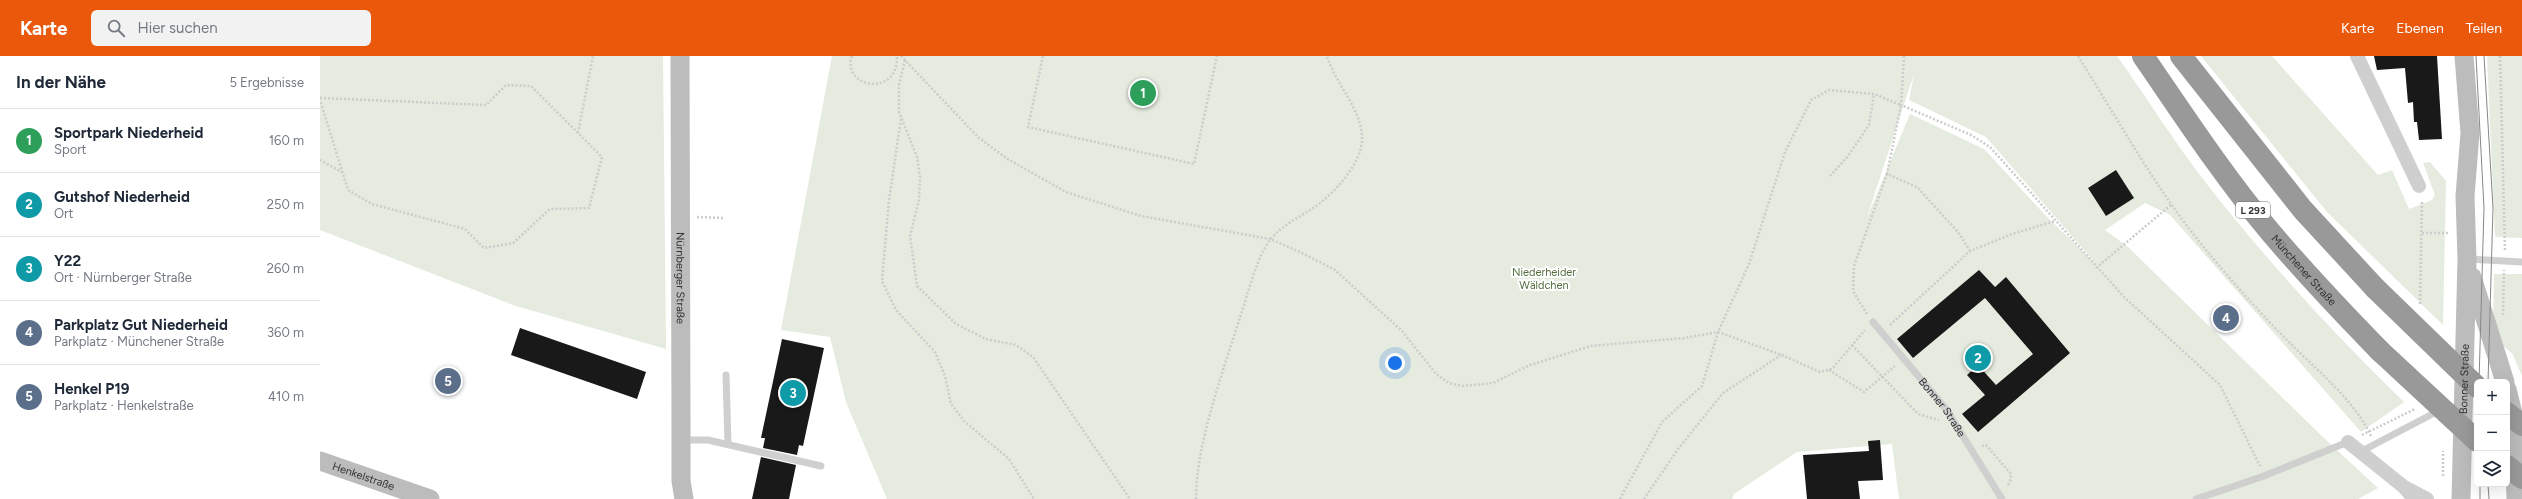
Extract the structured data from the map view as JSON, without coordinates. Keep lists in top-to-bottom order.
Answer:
{
  "streets": {
    "highway": ["L 293", "Münchener Straße"],
    "main road": ["Nürnberger Straße", "Bonner Straße", "Henkelstraße"]
  },
  "parks": ["Niederheider Wäldchen"],
  "page": {
    "header": "Karte",
    "search": "Hier suchen",
    "nav": ["Karte", "Ebenen", "Teilen"],
    "heading": ["In der Nähe", "5 Ergebnisse"],
    "pins": [
      "1",
      "4",
      "2",
      "5",
      "3"
    ],
    "list": [
      {
        "mark": "1",
        "name": "Sportpark Niederheid",
        "note": "Sport",
        "value": "160 m"
      },
      {
        "mark": "2",
        "name": "Gutshof Niederheid",
        "note": "Ort",
        "value": "250 m"
      },
      {
        "mark": "3",
        "name": "Y22",
        "note": "Ort · Nürnberger Straße",
        "value": "260 m"
      },
      {
        "mark": "4",
        "name": "Parkplatz Gut Niederheid",
        "note": "Parkplatz · Münchener Straße",
        "value": "360 m"
      },
      {
        "mark": "5",
        "name": "Henkel P19",
        "note": "Parkplatz · Henkelstraße",
        "value": "410 m"
      }
    ],
    "map_buttons": ["+", "−"]
  }
}
